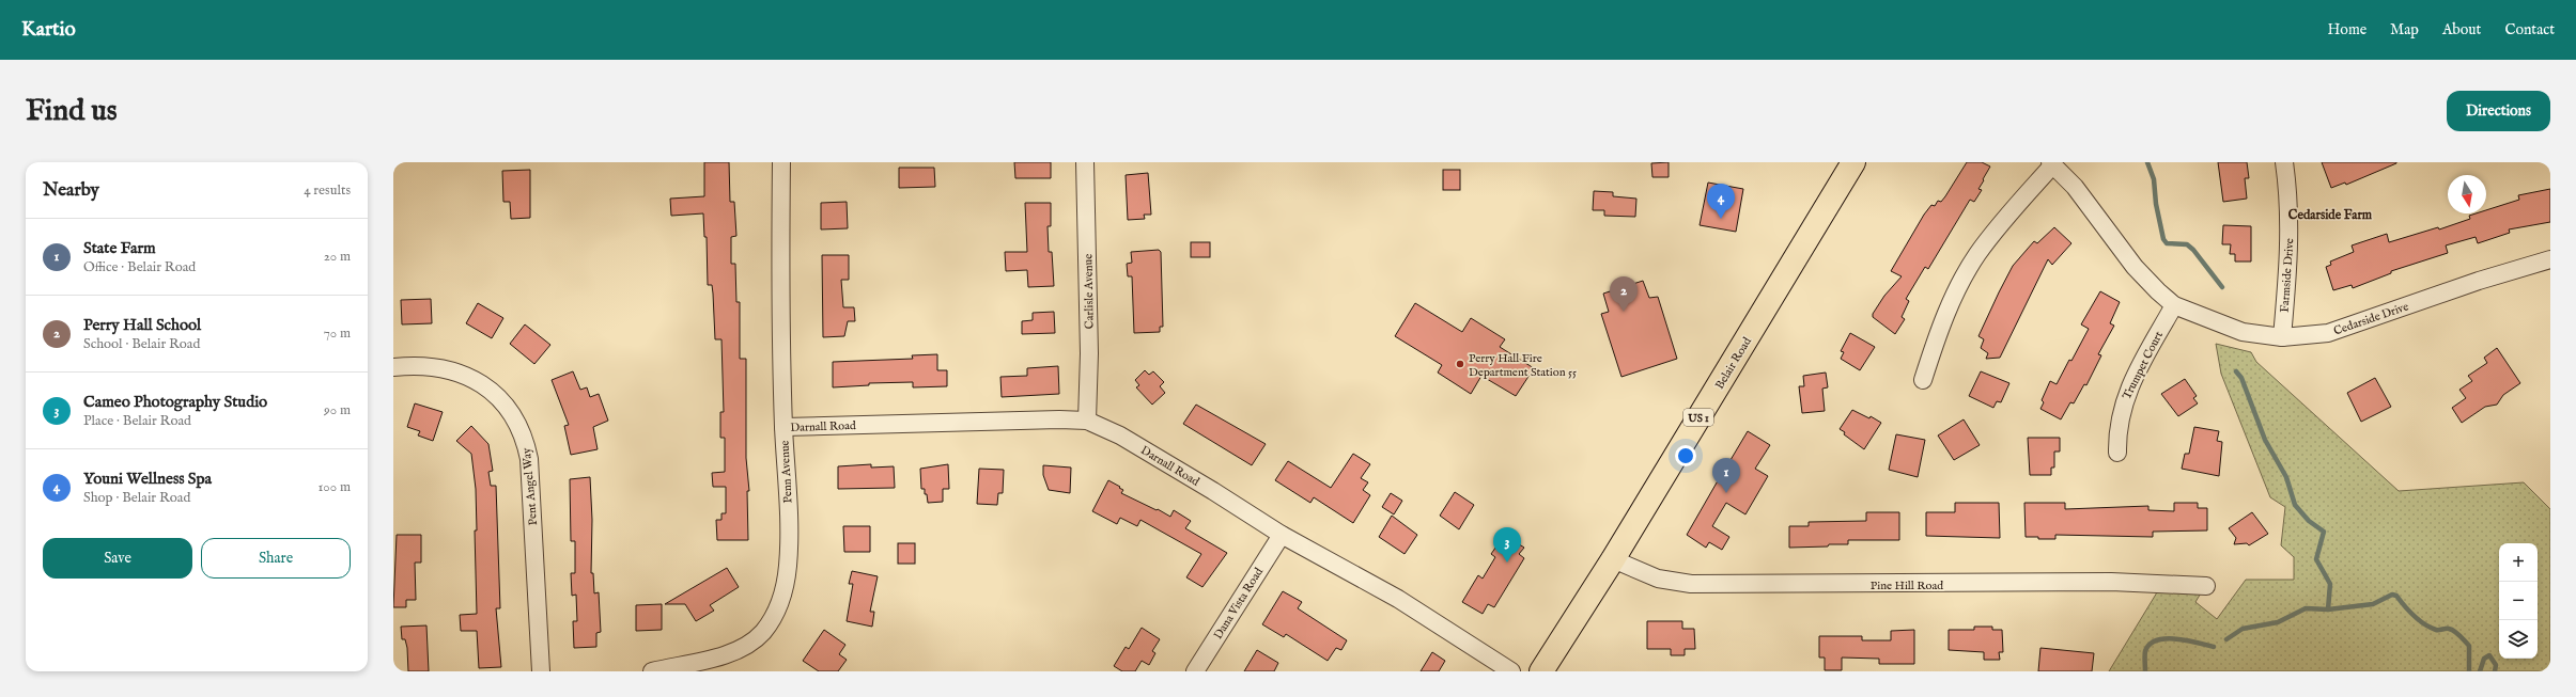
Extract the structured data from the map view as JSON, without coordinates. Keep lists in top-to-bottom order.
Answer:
{
  "streets": {
    "highway": ["Belair Road", "US 1"],
    "street": [
      "Farmside Drive",
      "Carlisle Avenue",
      "Cedarside Drive",
      "Trumpet Court",
      "Darnall Road",
      "Penn Avenue",
      "Pent Angel Way",
      "Pine Hill Road",
      "Dana Vista Road"
    ]
  },
  "crossings": [
    ["Farmside Drive", "Cedarside Drive"],
    ["Carlisle Avenue", "Darnall Road"],
    ["Cedarside Drive", "Trumpet Court"],
    ["Belair Road", "Pine Hill Road"],
    ["Darnall Road", "Penn Avenue"],
    ["Darnall Road", "Dana Vista Road"]
  ],
  "districts": ["Cedarside Farm"],
  "places": ["Perry Hall Fire Department Station 55"],
  "north": "bottom",
  "page": {
    "header": "Kartio",
    "nav": [
      "Home",
      "Map",
      "About",
      "Contact"
    ],
    "buttons": [
      "Directions",
      ["Save", "Share"]
    ],
    "title": "Find us",
    "heading": ["Nearby", "4 results"],
    "pins": [
      "4",
      "2",
      "1",
      "3"
    ],
    "list": [
      {
        "mark": "1",
        "name": "State Farm",
        "note": "Office · Belair Road",
        "value": "20 m"
      },
      {
        "mark": "2",
        "name": "Perry Hall School",
        "note": "School · Belair Road",
        "value": "70 m"
      },
      {
        "mark": "3",
        "name": "Cameo Photography Studio",
        "note": "Place · Belair Road",
        "value": "90 m"
      },
      {
        "mark": "4",
        "name": "Youni Wellness Spa",
        "note": "Shop · Belair Road",
        "value": "100 m"
      }
    ],
    "map_buttons": ["+", "−"]
  }
}
